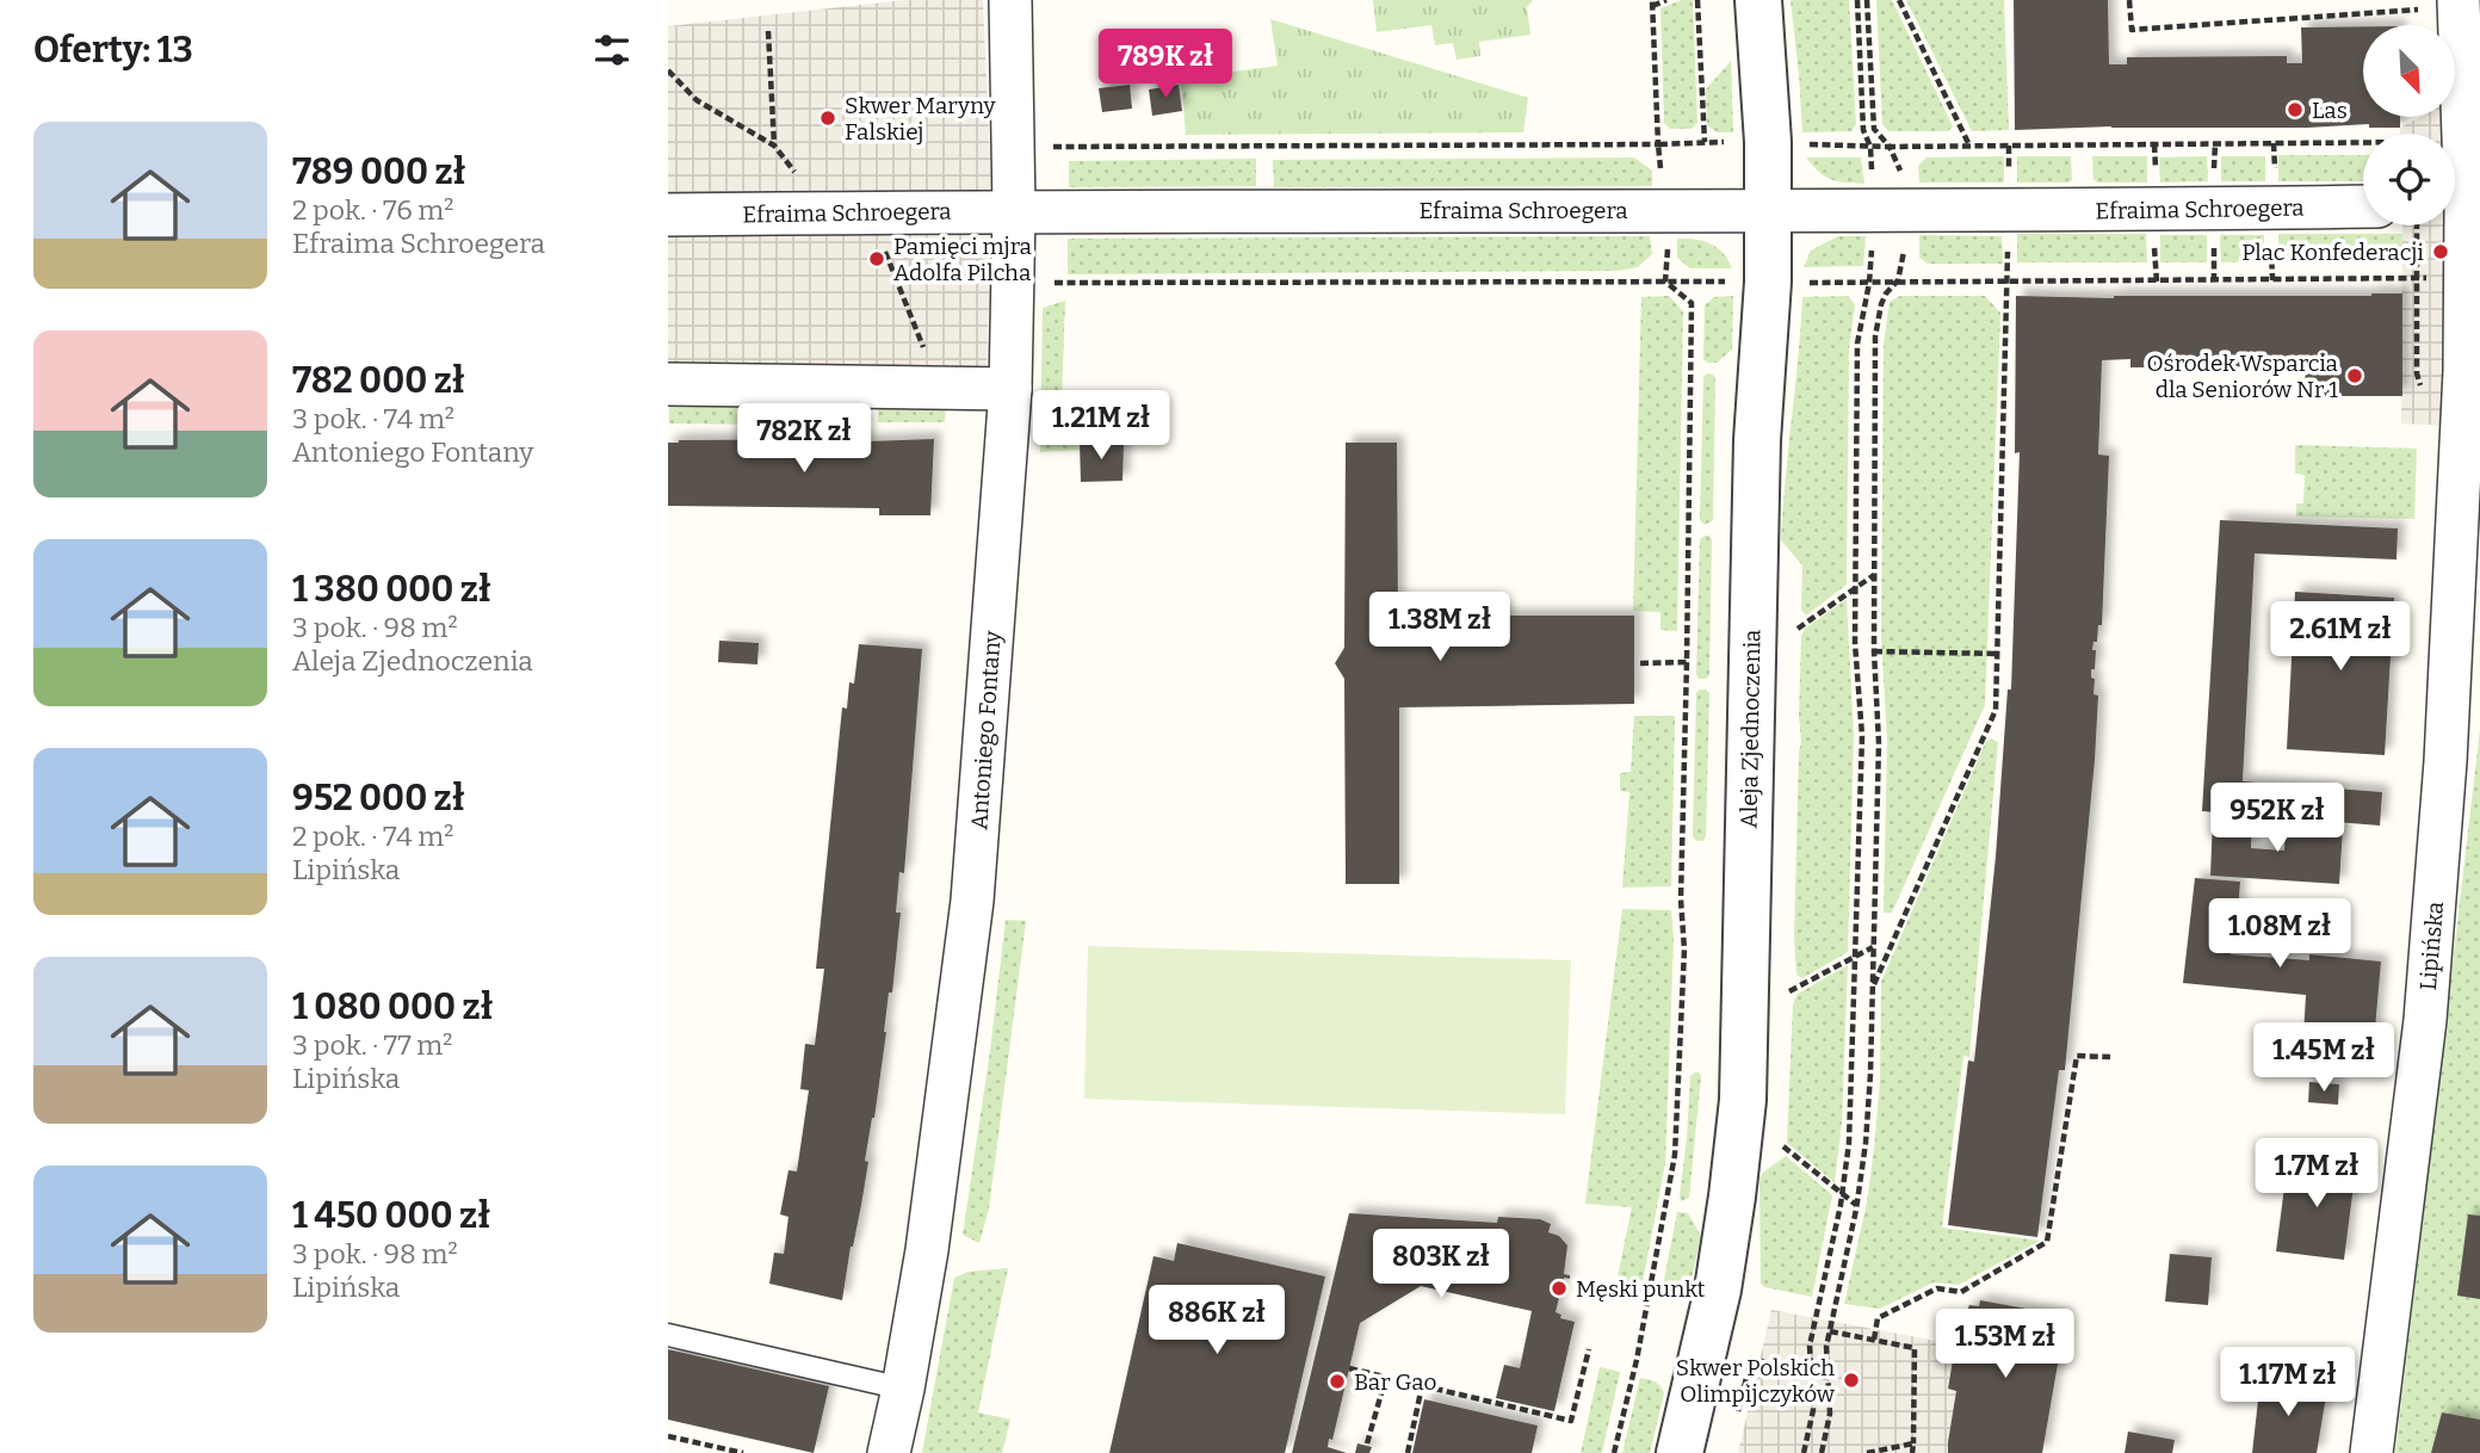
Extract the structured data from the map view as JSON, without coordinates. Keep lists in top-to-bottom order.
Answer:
{
  "streets": {
    "street": [
      "Efraima Schroegera",
      "Aleja Zjednoczenia",
      "Antoniego Fontany",
      "Lipińska"
    ]
  },
  "crossings": [
    ["Efraima Schroegera", "Aleja Zjednoczenia"],
    ["Efraima Schroegera", "Antoniego Fontany"]
  ],
  "places": [
    "Las",
    "Skwer Maryny Falskiej",
    "Plac Konfederacji",
    "Pamięci mjra Adolfa Pilcha",
    "Ośrodek Wsparcia dla Seniorów Nr 1",
    "Męski punkt",
    "Skwer Polskich Olimpijczyków",
    "Bar Gao"
  ],
  "north": "bottom right",
  "page": {
    "heading": "Oferty: 13",
    "price": [
      "789K zł",
      "1.21M zł",
      "782K zł",
      "1.38M zł",
      "2.61M zł",
      "952K zł",
      "1.08M zł",
      "1.45M zł",
      "1.7M zł",
      "803K zł",
      "886K zł",
      "1.53M zł",
      "1.17M zł"
    ],
    "list": [
      {
        "name": "789 000 zł",
        "note": "2 pok. · 76 m² · Efraima Schroegera"
      },
      {
        "name": "782 000 zł",
        "note": "3 pok. · 74 m² · Antoniego Fontany"
      },
      {
        "name": "1 380 000 zł",
        "note": "3 pok. · 98 m² · Aleja Zjednoczenia"
      },
      {
        "name": "952 000 zł",
        "note": "2 pok. · 74 m² · Lipińska"
      },
      {
        "name": "1 080 000 zł",
        "note": "3 pok. · 77 m² · Lipińska"
      },
      {
        "name": "1 450 000 zł",
        "note": "3 pok. · 98 m² · Lipińska"
      }
    ]
  }
}
